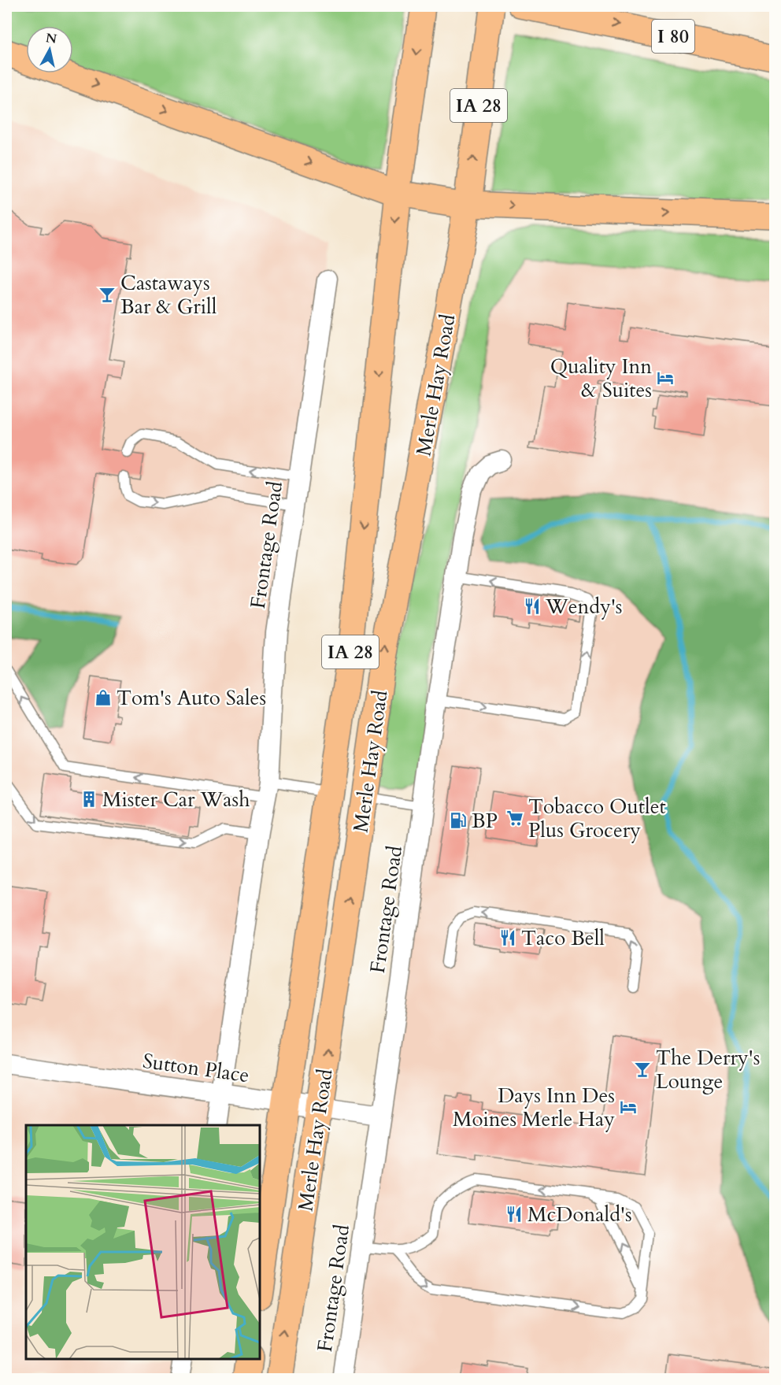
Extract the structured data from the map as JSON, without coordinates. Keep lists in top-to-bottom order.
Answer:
{
  "streets": {
    "main road": ["I 80", "IA 28", "Merle Hay Road"],
    "street": ["Frontage Road", "Sutton Place"]
  },
  "crossings": [
    ["Merle Hay Road", "Sutton Place"],
    ["Frontage Road", "Sutton Place"]
  ],
  "places": {
    "bar": ["Castaways Bar & Grill", "The Derry's Lounge"],
    "hotel": ["Quality Inn & Suites", "Days Inn Des Moines Merle Hay"],
    "restaurant": ["Wendy's", "Taco Bell", "McDonald's"],
    "shop": ["Tom's Auto Sales"],
    "building": ["Mister Car Wash"],
    "supermarket": ["Tobacco Outlet Plus Grocery"],
    "fuel station": ["BP"]
  },
  "north": "top"
}
